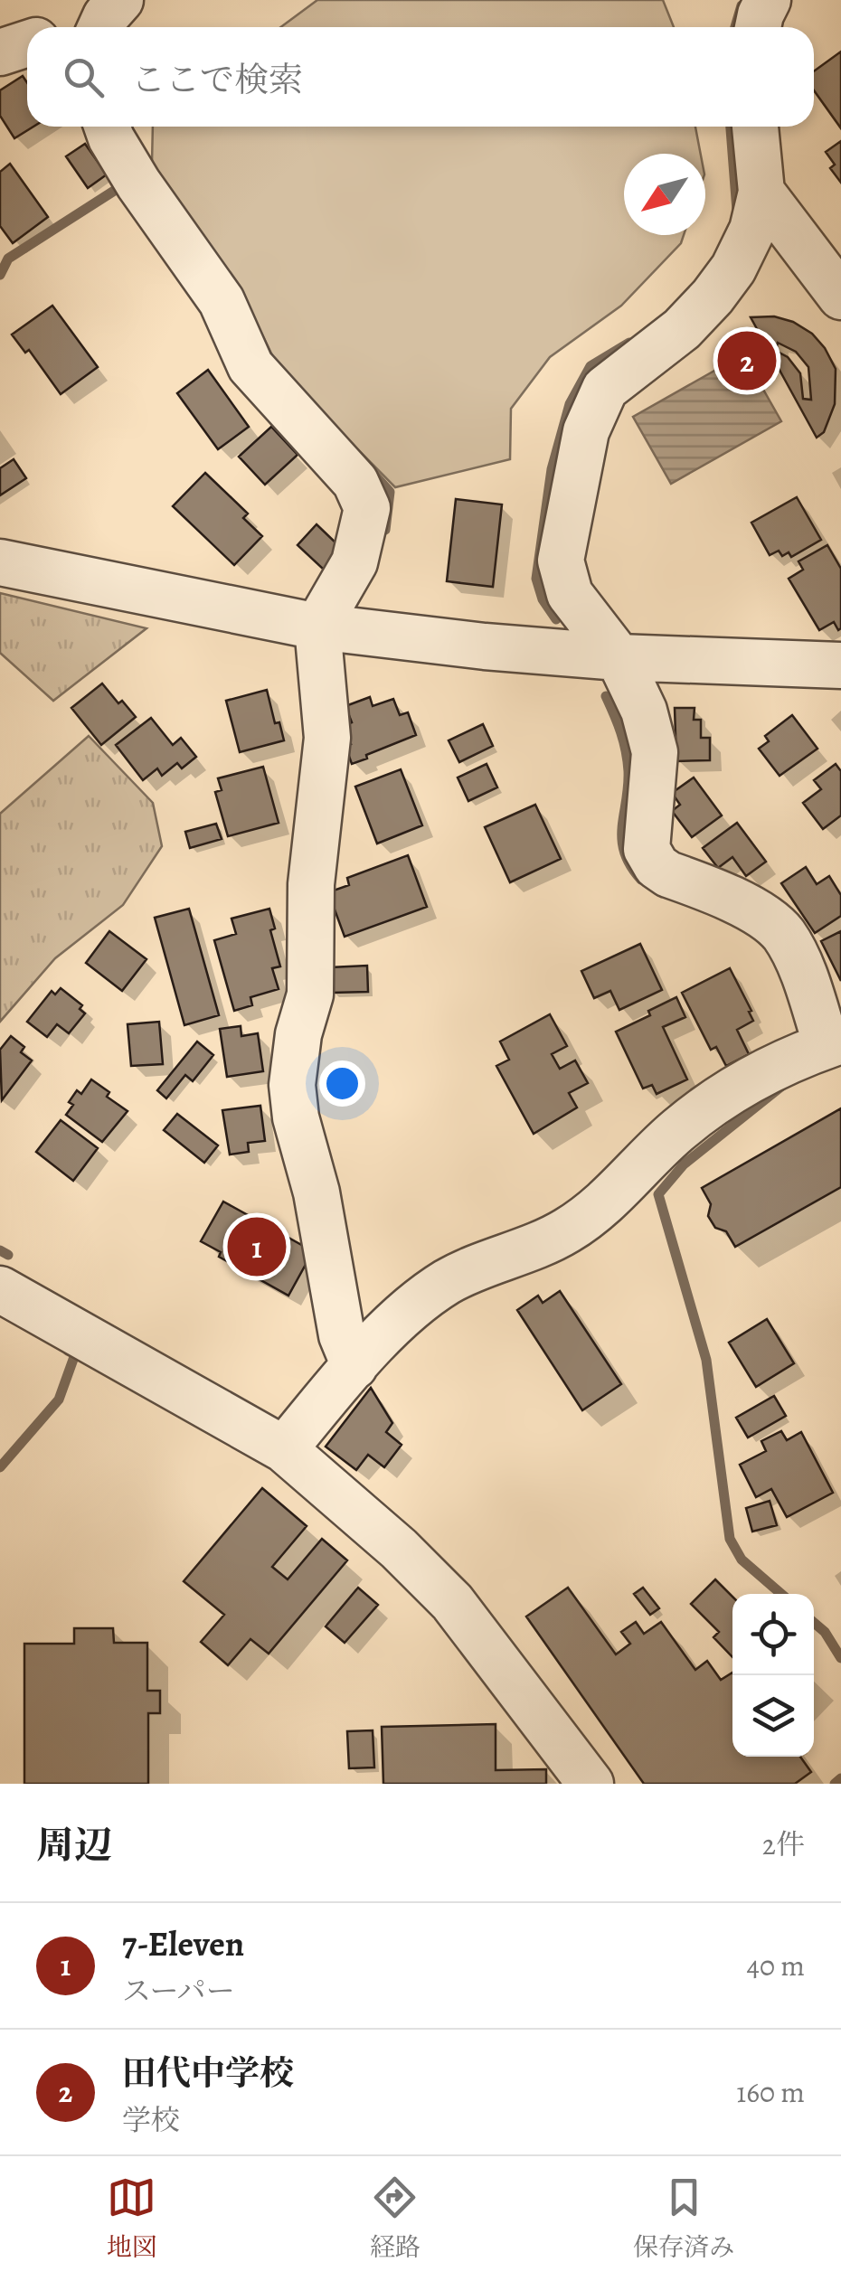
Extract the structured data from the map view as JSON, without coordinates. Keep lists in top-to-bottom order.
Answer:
{
  "north": "bottom left",
  "page": {
    "search": "ここで検索",
    "pins": ["2", "1"],
    "heading": ["周辺", "2件"],
    "list": [
      {
        "mark": "1",
        "name": "7-Eleven",
        "note": "スーパー",
        "value": "40 m"
      },
      {
        "mark": "2",
        "name": "田代中学校",
        "note": "学校",
        "value": "160 m"
      }
    ],
    "nav": ["地図", "経路", "保存済み"]
  }
}
